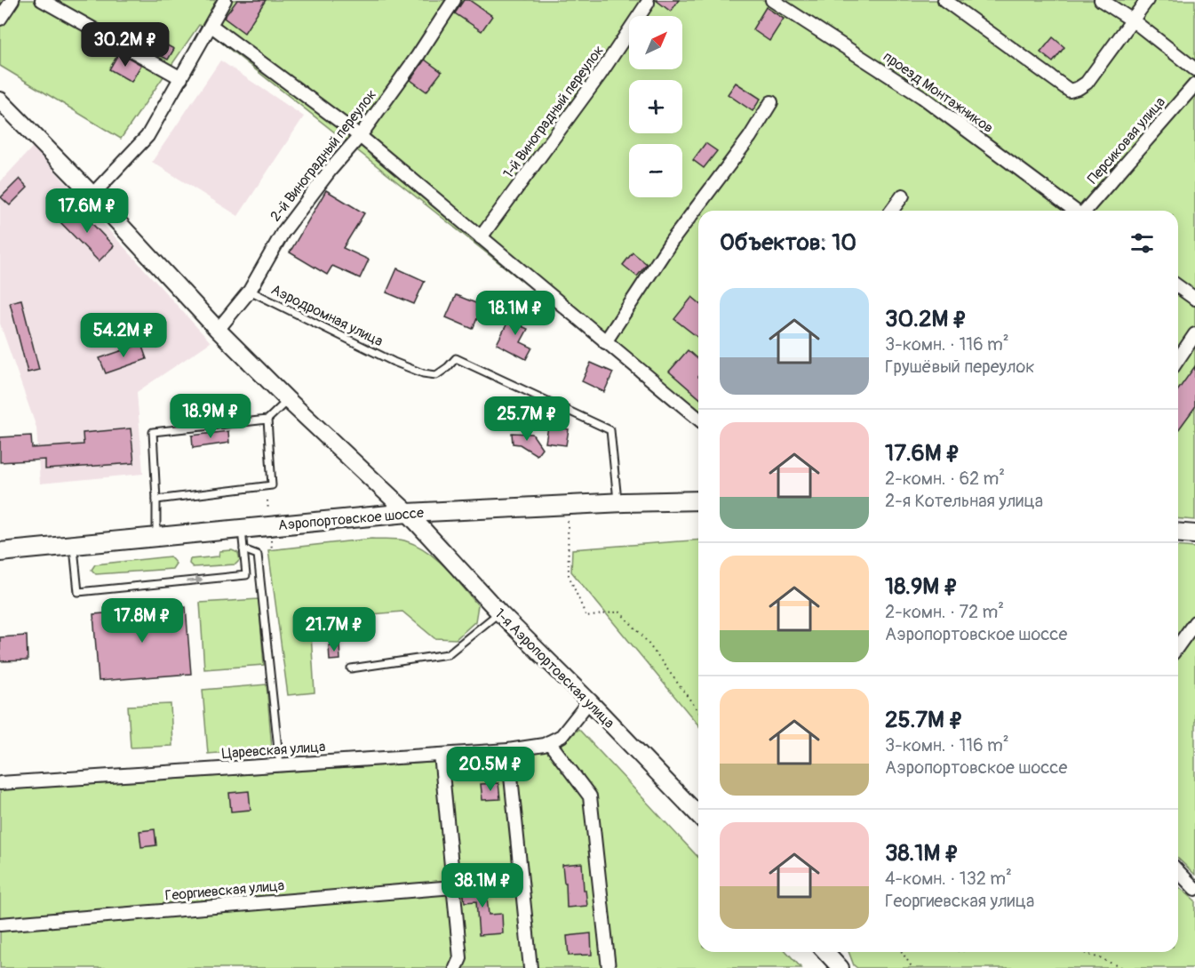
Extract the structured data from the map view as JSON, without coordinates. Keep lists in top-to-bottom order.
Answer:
{
  "streets": {
    "main road": ["Аэропортовское шоссе"],
    "street": [
      "проезд Монтажников",
      "1-й Виноградный переулок",
      "Персиковая улица",
      "2-й Виноградный переулок",
      "1-я Аэропортовская улица",
      "Царевская улица",
      "Георгиевская улица"
    ],
    "lane": ["Аэродромная улица"]
  },
  "crossings": [
    ["2-й Виноградный переулок", "Аэродромная улица"],
    ["2-й Виноградный переулок", "1-я Аэропортовская улица"],
    ["Аэродромная улица", "Аэропортовское шоссе"],
    ["Аэропортовское шоссе", "1-я Аэропортовская улица"],
    ["1-я Аэропортовская улица", "Царевская улица"]
  ],
  "north": "top right",
  "page": {
    "map_buttons": ["+", "−"],
    "price": [
      "30.2M ₽",
      "17.6M ₽",
      "18.1M ₽",
      "54.2M ₽",
      "18.9M ₽",
      "25.7M ₽",
      "17.8M ₽",
      "21.7M ₽",
      "20.5M ₽",
      "38.1M ₽"
    ],
    "heading": "Объектов: 10",
    "list": [
      {
        "name": "30.2M ₽",
        "note": "3-комн. · 116 m² · Грушёвый переулок"
      },
      {
        "name": "17.6M ₽",
        "note": "2-комн. · 62 m² · 2-я Котельная улица"
      },
      {
        "name": "18.9M ₽",
        "note": "2-комн. · 72 m² · Аэропортовское шоссе"
      },
      {
        "name": "25.7M ₽",
        "note": "3-комн. · 116 m² · Аэропортовское шоссе"
      },
      {
        "name": "38.1M ₽",
        "note": "4-комн. · 132 m² · Георгиевская улица"
      }
    ]
  }
}
